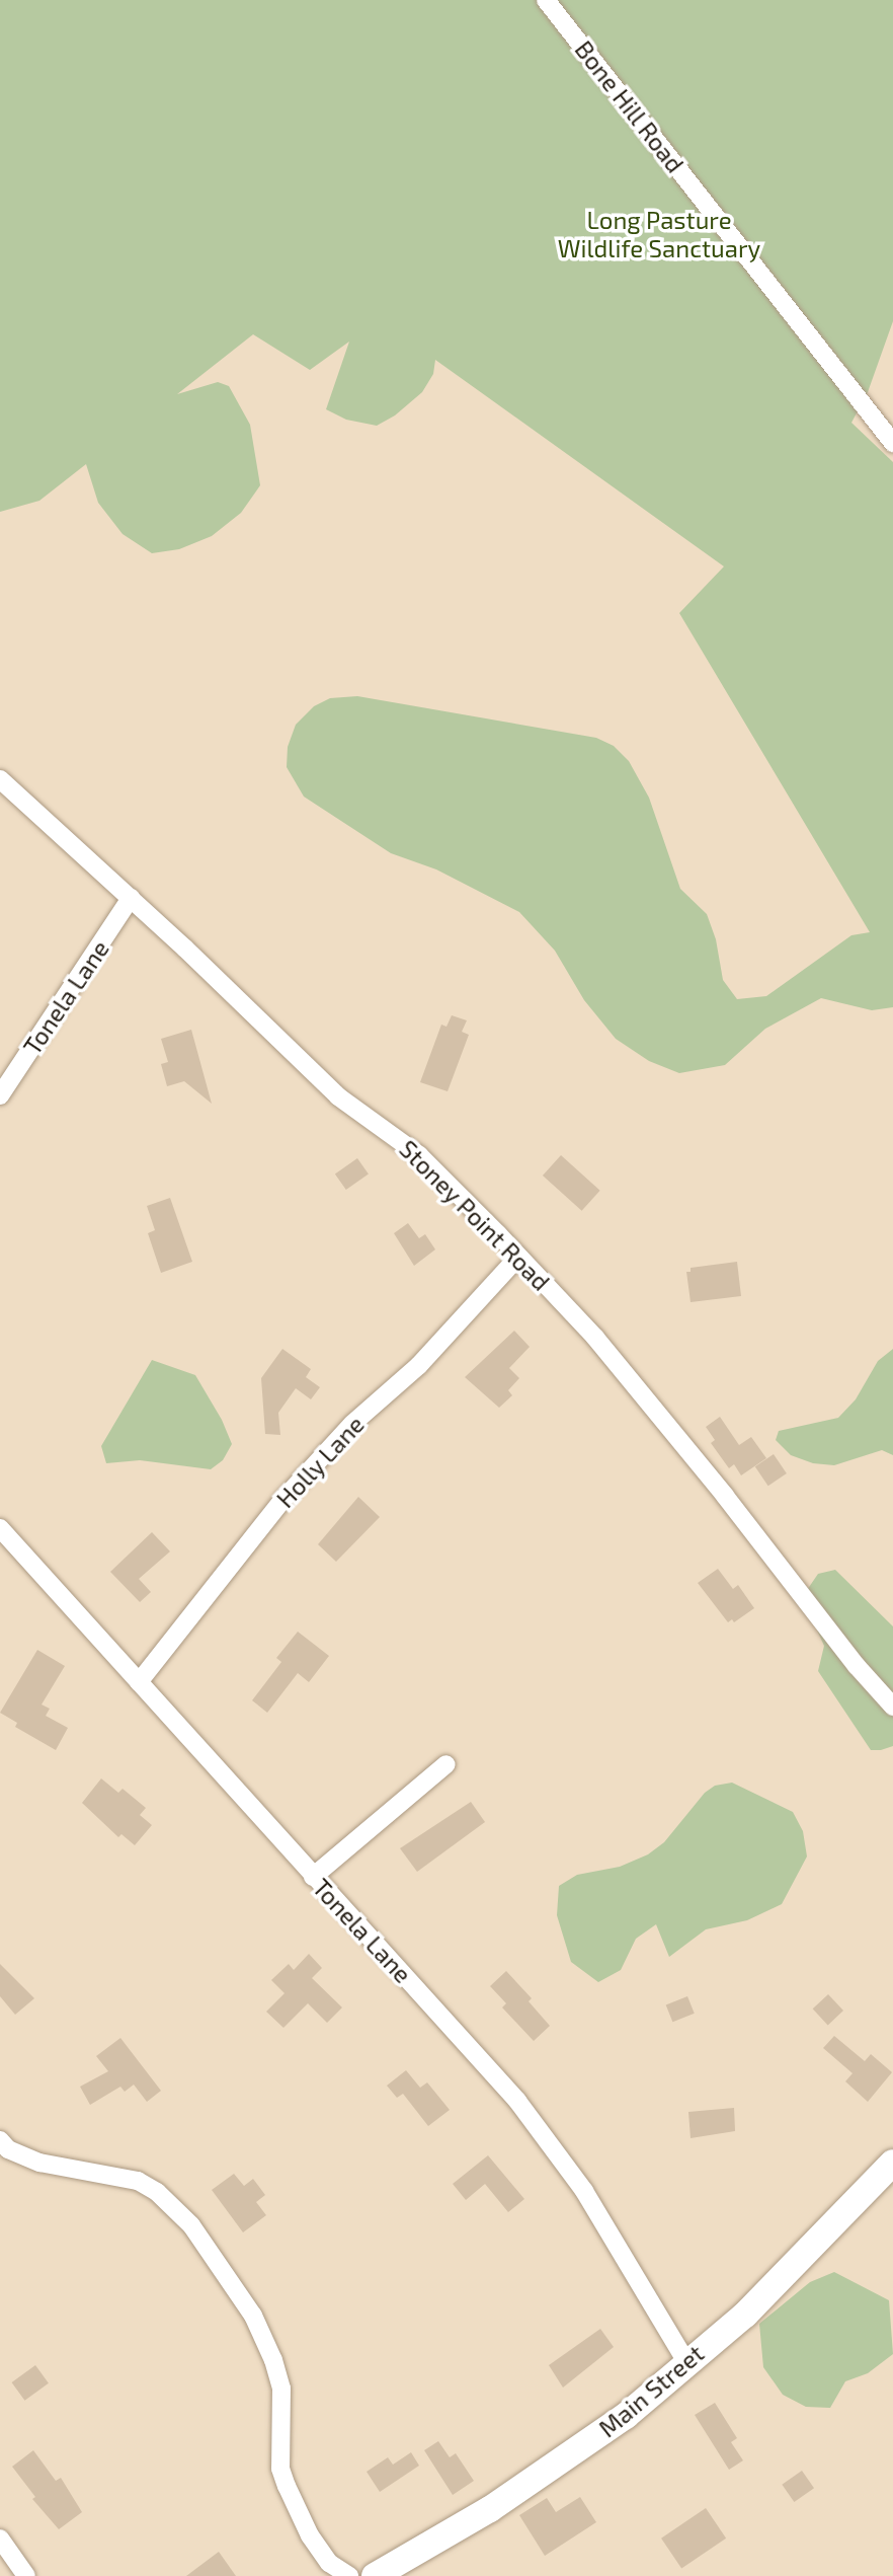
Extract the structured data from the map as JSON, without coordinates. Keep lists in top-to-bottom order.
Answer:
{
  "streets": {
    "main road": ["Main Street"],
    "street": [
      "Bone Hill Road",
      "Tonela Lane",
      "Stoney Point Road",
      "Holly Lane"
    ]
  },
  "crossings": [
    ["Tonela Lane", "Stoney Point Road"],
    ["Tonela Lane", "Holly Lane"],
    ["Tonela Lane", "Main Street"],
    ["Stoney Point Road", "Holly Lane"]
  ],
  "parks": ["Long Pasture Wildlife Sanctuary"]
}
